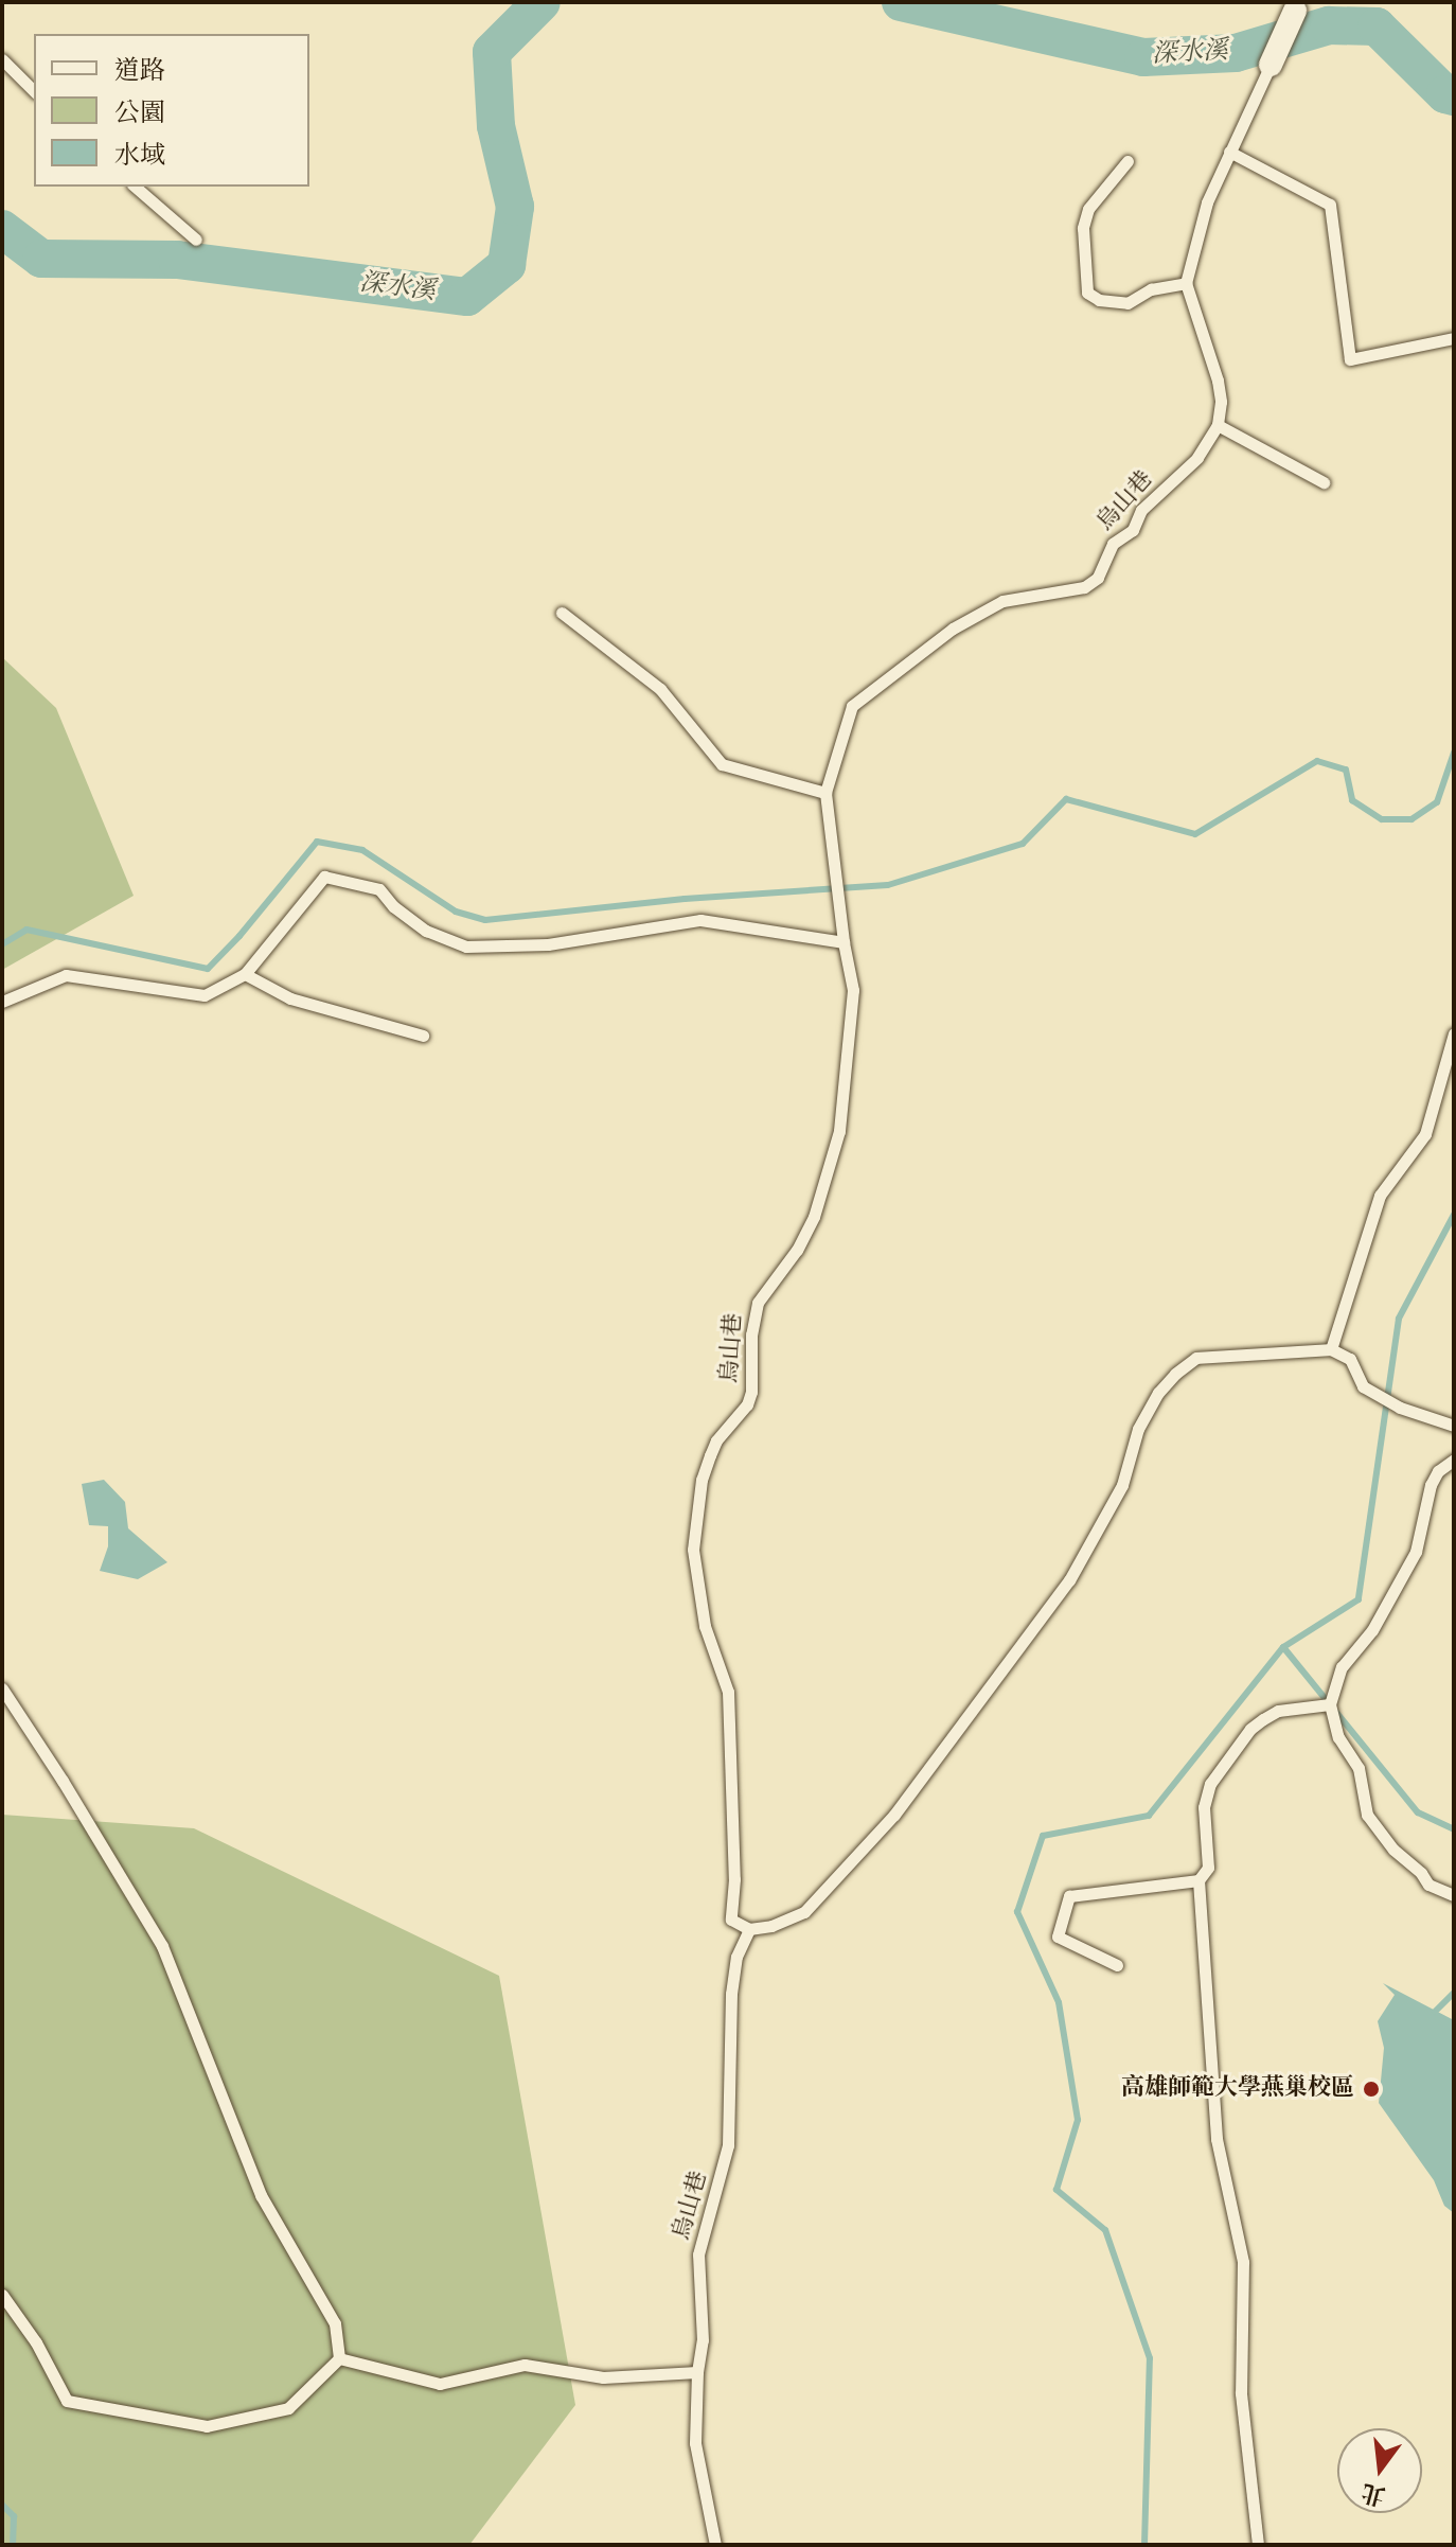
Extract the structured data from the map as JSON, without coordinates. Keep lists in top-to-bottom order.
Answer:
{
  "streets": {
    "lane": ["烏山巷"]
  },
  "water": ["深水溪"],
  "places": ["高雄師範大學燕巢校區"],
  "legend": ["道路", "公園", "水域"],
  "north": "bottom"
}
